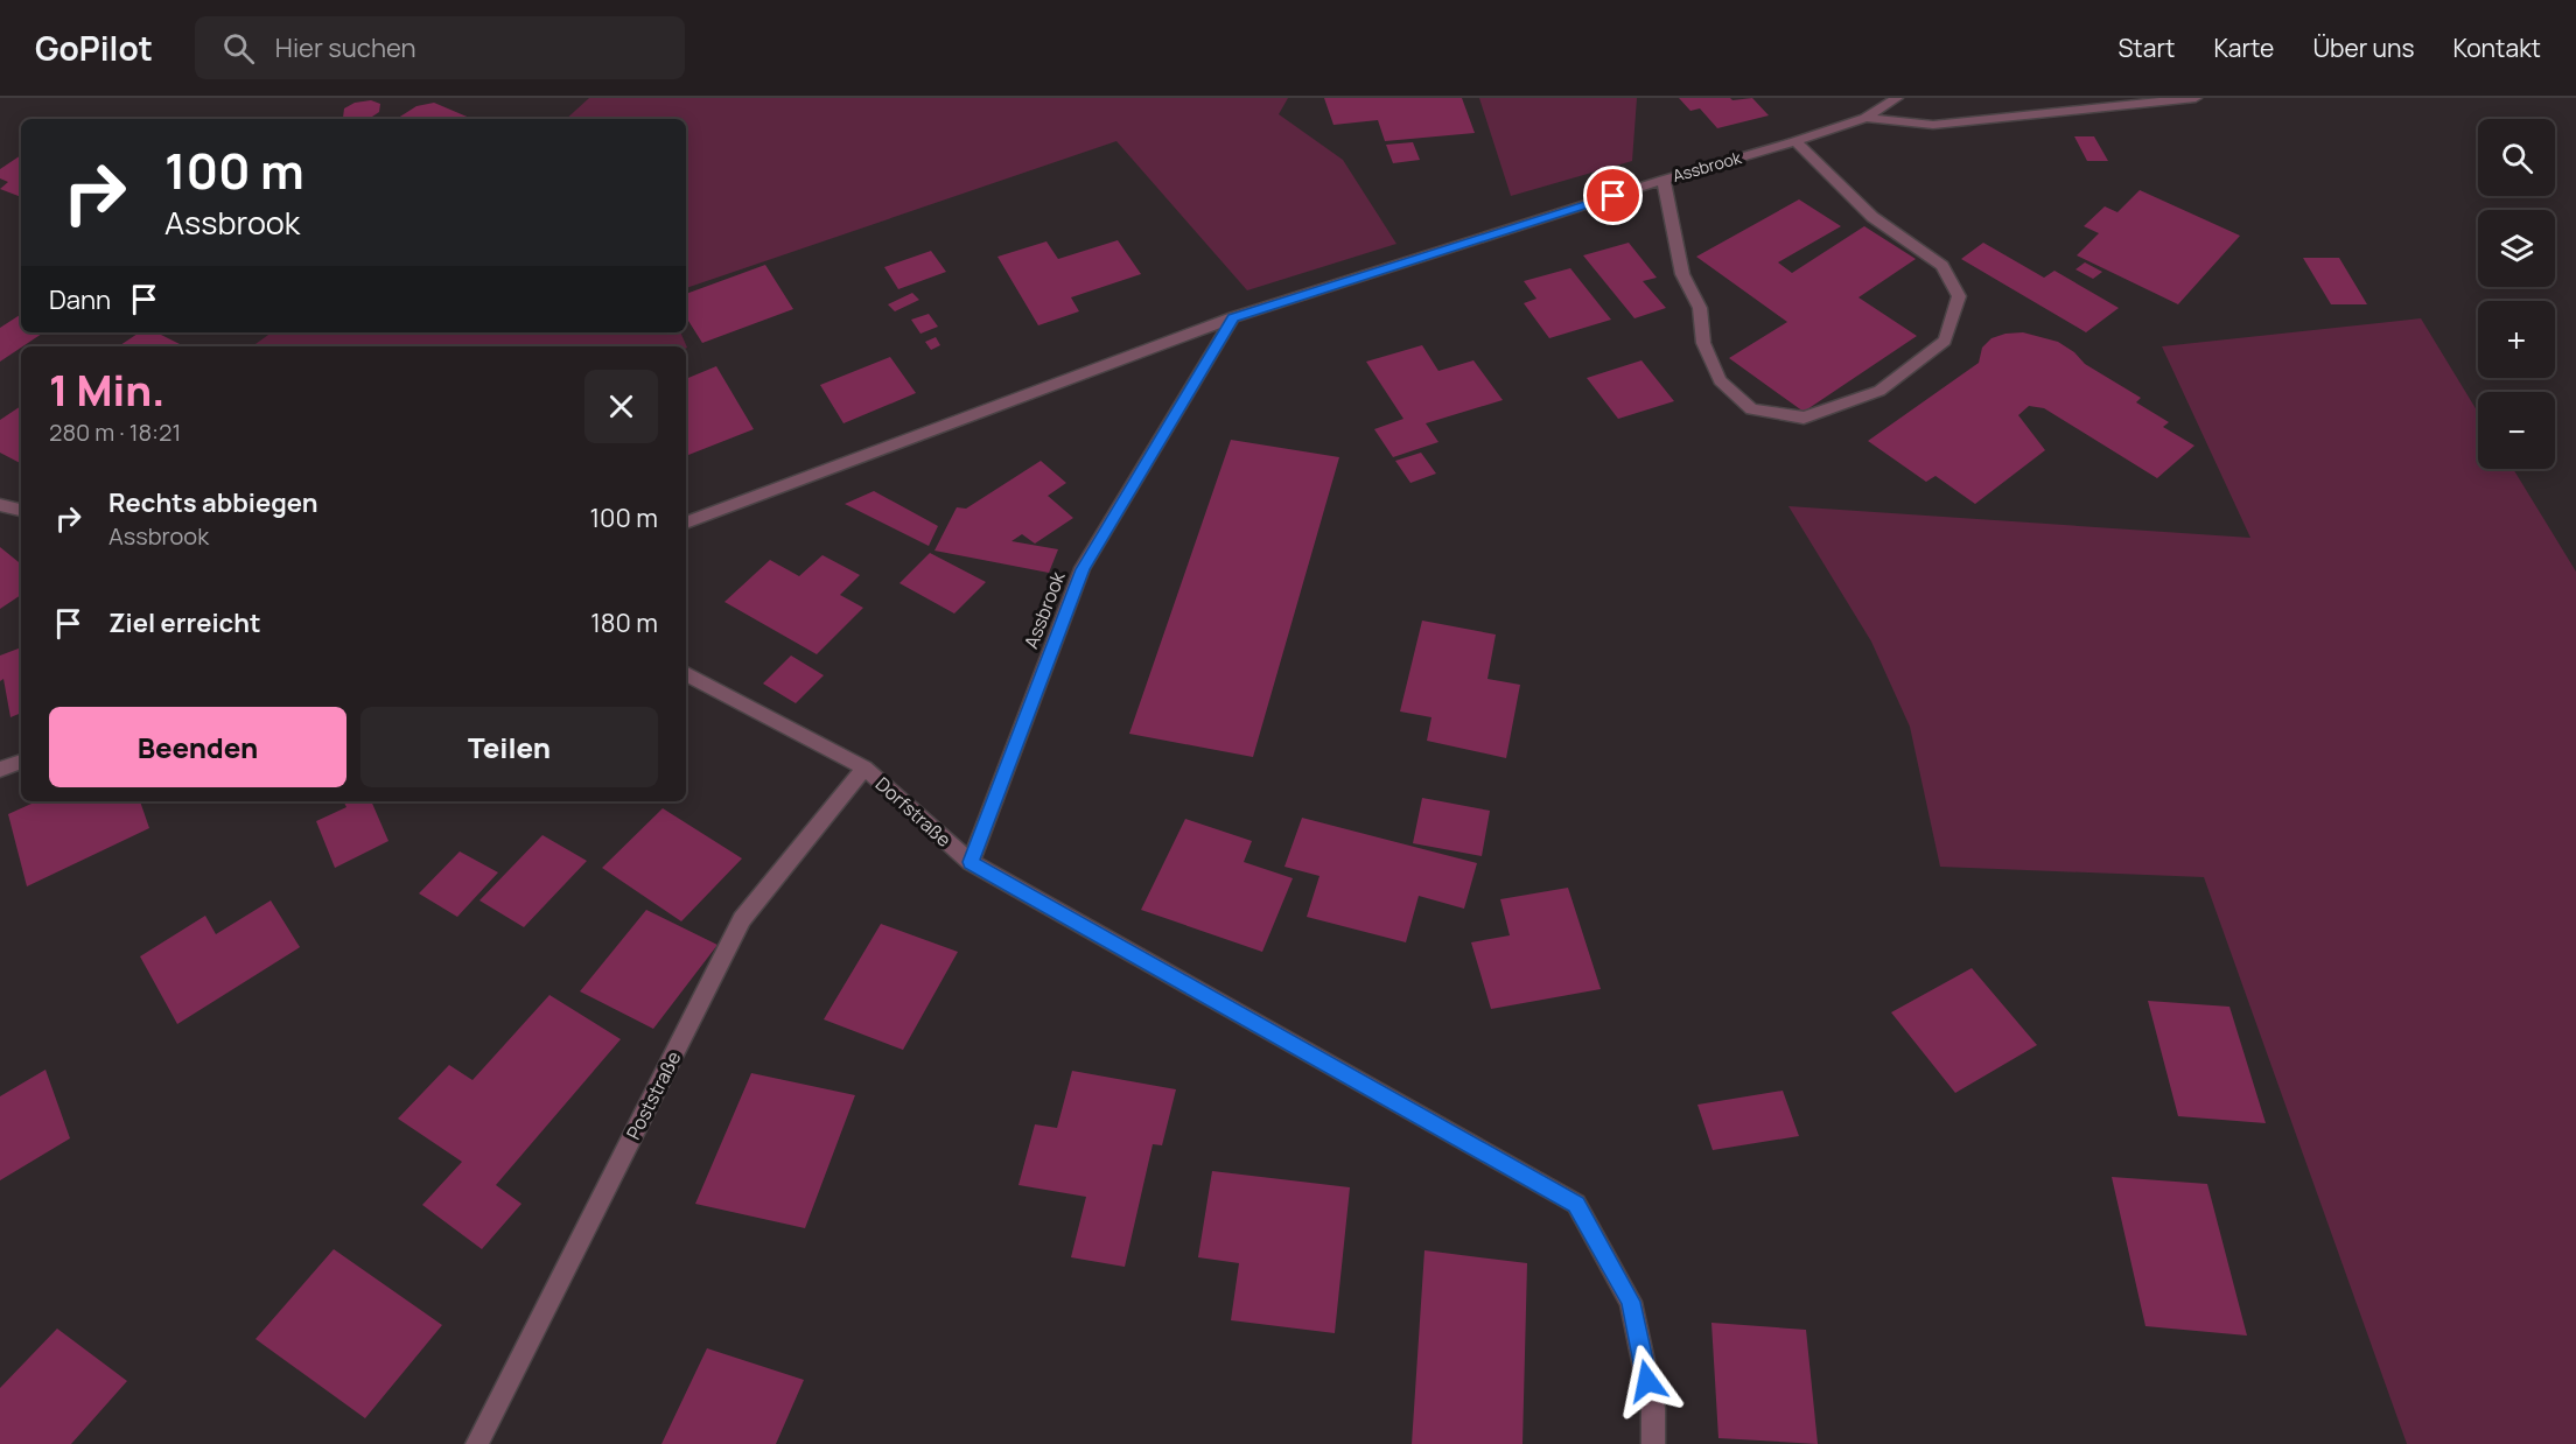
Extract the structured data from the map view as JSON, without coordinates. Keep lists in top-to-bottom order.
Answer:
{
  "streets": {
    "street": ["Assbrook", "Dorfstraße", "Poststraße"]
  },
  "crossings": [
    ["Assbrook", "Dorfstraße"],
    ["Dorfstraße", "Poststraße"]
  ],
  "page": {
    "header": "GoPilot",
    "search": "Hier suchen",
    "nav": [
      "Start",
      "Karte",
      "Über uns",
      "Kontakt"
    ],
    "map_buttons": ["+", "−"],
    "turn": ["100 m", "Assbrook"],
    "then": "Dann",
    "heading": ["1 Min.", "280 m · 18:21"],
    "list": [
      {
        "name": "Rechts abbiegen",
        "note": "Assbrook",
        "value": "100 m"
      },
      {
        "name": "Ziel erreicht",
        "value": "180 m"
      }
    ],
    "buttons": ["Beenden", "Teilen"]
  }
}
